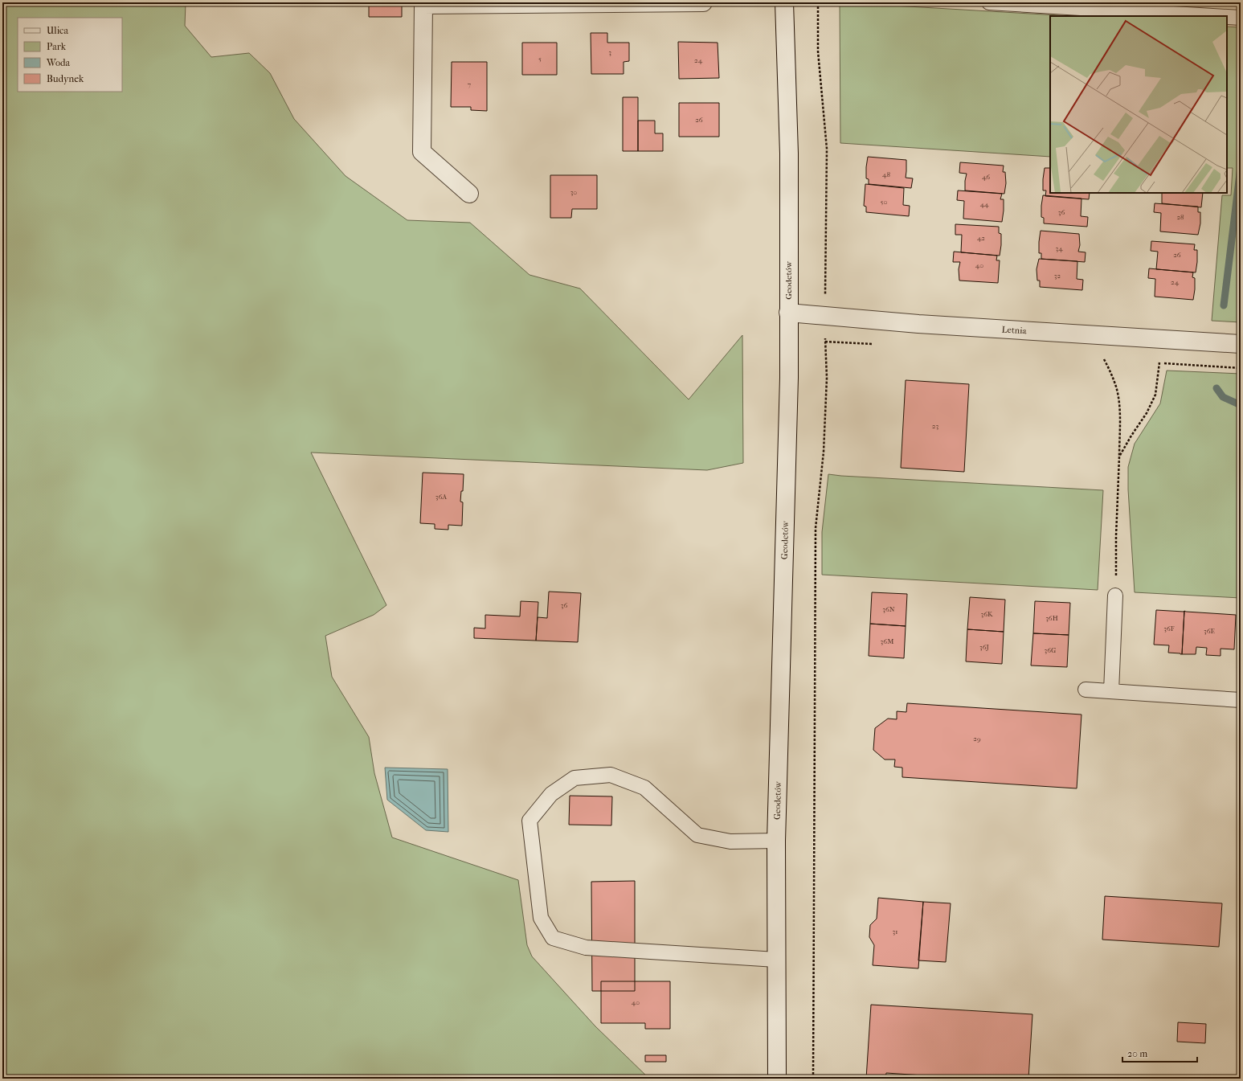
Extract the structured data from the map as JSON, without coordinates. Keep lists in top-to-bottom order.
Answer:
{
  "streets": {
    "main road": ["Geodetów", "Letnia"]
  },
  "crossings": [
    ["Geodetów", "Letnia"]
  ],
  "house_numbers": [
    "3",
    "5",
    "24",
    "7",
    "26",
    "48",
    "46",
    "30",
    "50",
    "44",
    "36",
    "28",
    "42",
    "34",
    "26",
    "40",
    "32",
    "24",
    "23",
    "36A",
    "36",
    "36N",
    "36K",
    "36H",
    "36F",
    "36E",
    "36M",
    "36J",
    "36G",
    "29",
    "31",
    "40"
  ],
  "legend": [
    "Ulica",
    "Park",
    "Woda",
    "Budynek"
  ],
  "scale_bar": "20 m"
}
